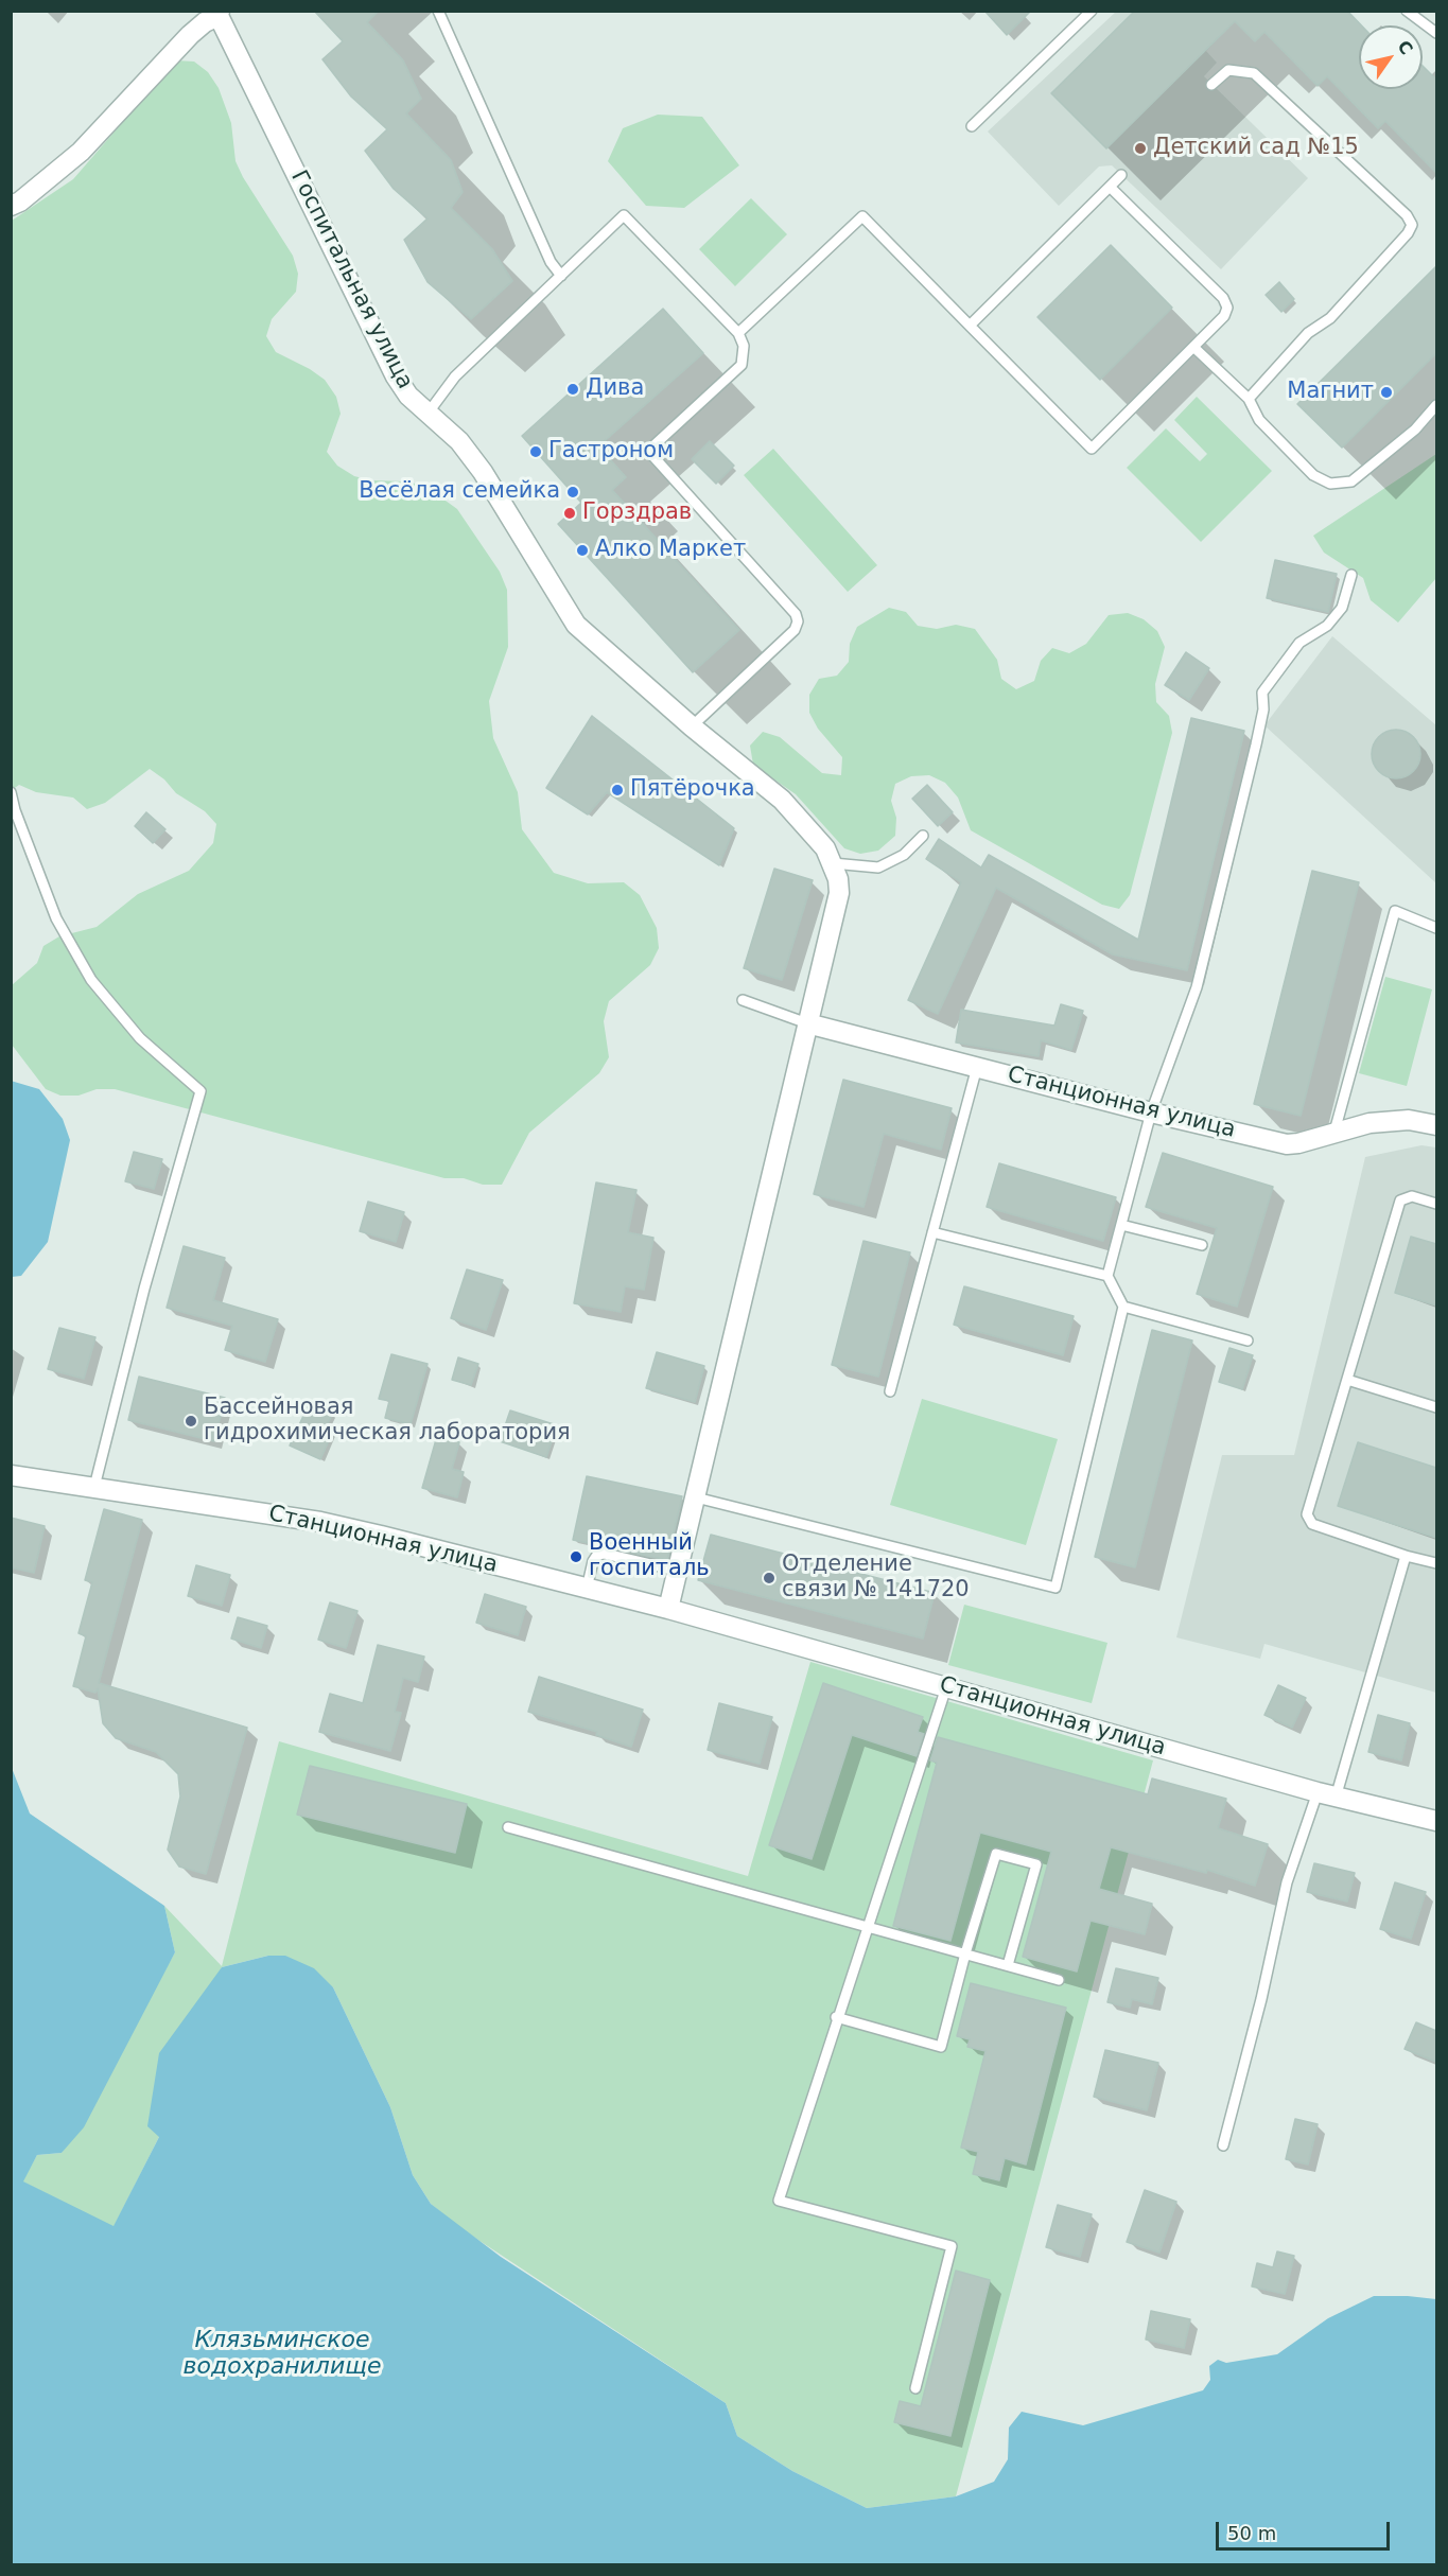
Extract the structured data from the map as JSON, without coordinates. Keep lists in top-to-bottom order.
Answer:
{
  "streets": {
    "street": ["Госпитальная улица", "Станционная улица"]
  },
  "crossings": [
    ["Госпитальная улица", "Станционная улица"]
  ],
  "water": ["Клязьминское водохранилище"],
  "places": [
    "Детский сад №15",
    "Дива",
    "Магнит",
    "Гастроном",
    "Весёлая семейка",
    "Горздрав",
    "Алко Маркет",
    "Пятёрочка",
    "Бассейновая гидрохимическая лаборатория",
    "Военный госпиталь",
    "Отделение связи № 141720"
  ],
  "scale_bar": "50 m",
  "north": "top right"
}
